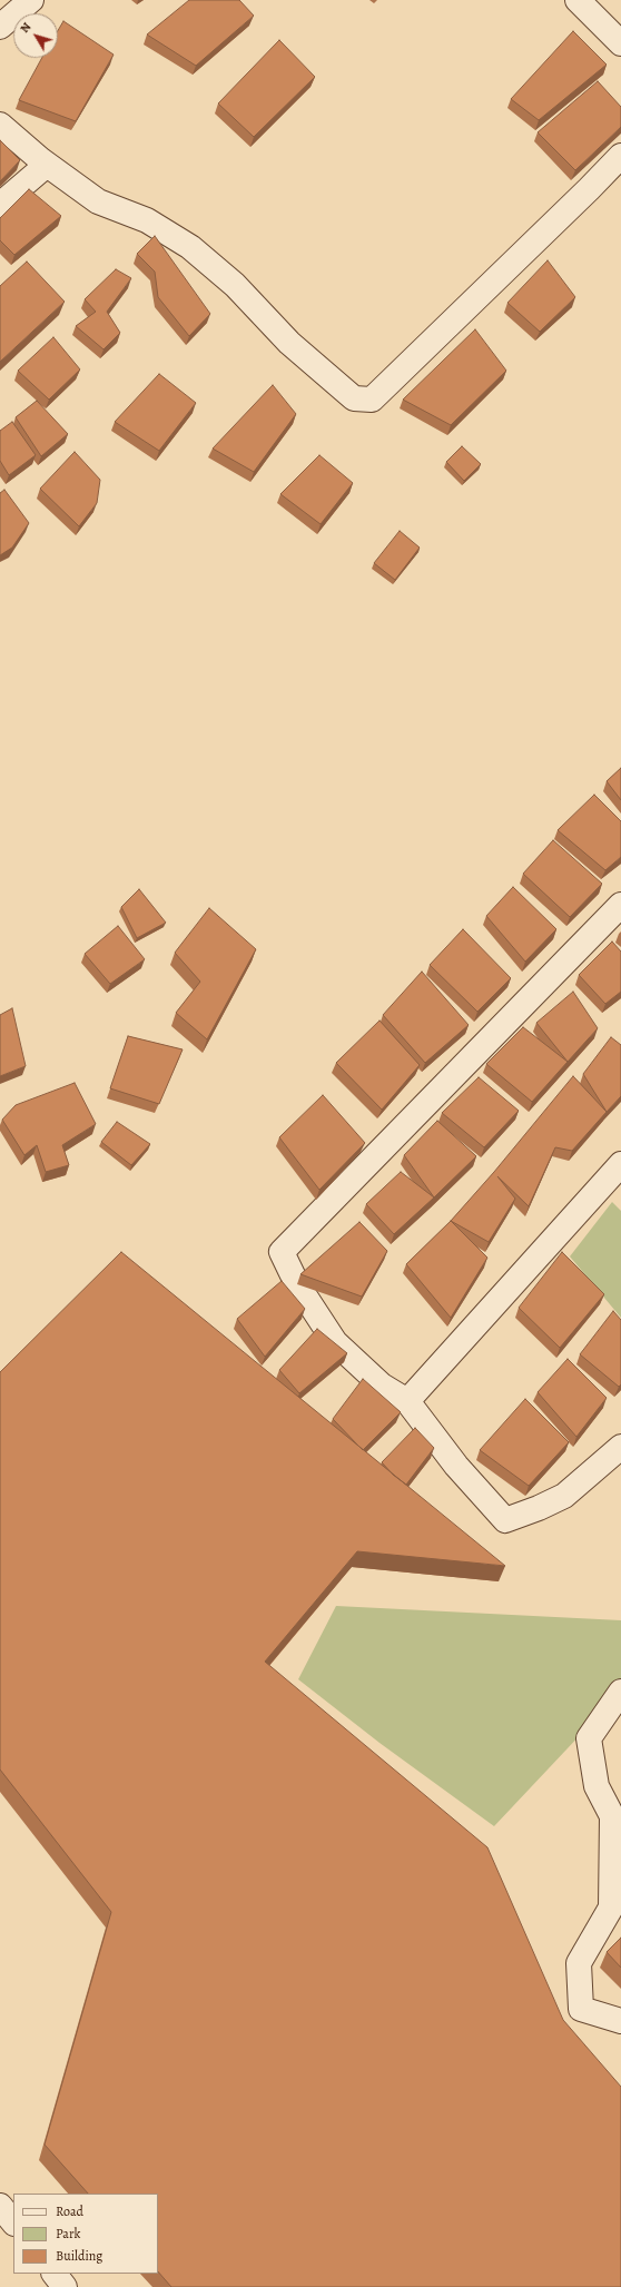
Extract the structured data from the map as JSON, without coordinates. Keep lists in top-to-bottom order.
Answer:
{
  "legend": ["Road", "Park", "Building"],
  "north": "top left"
}
